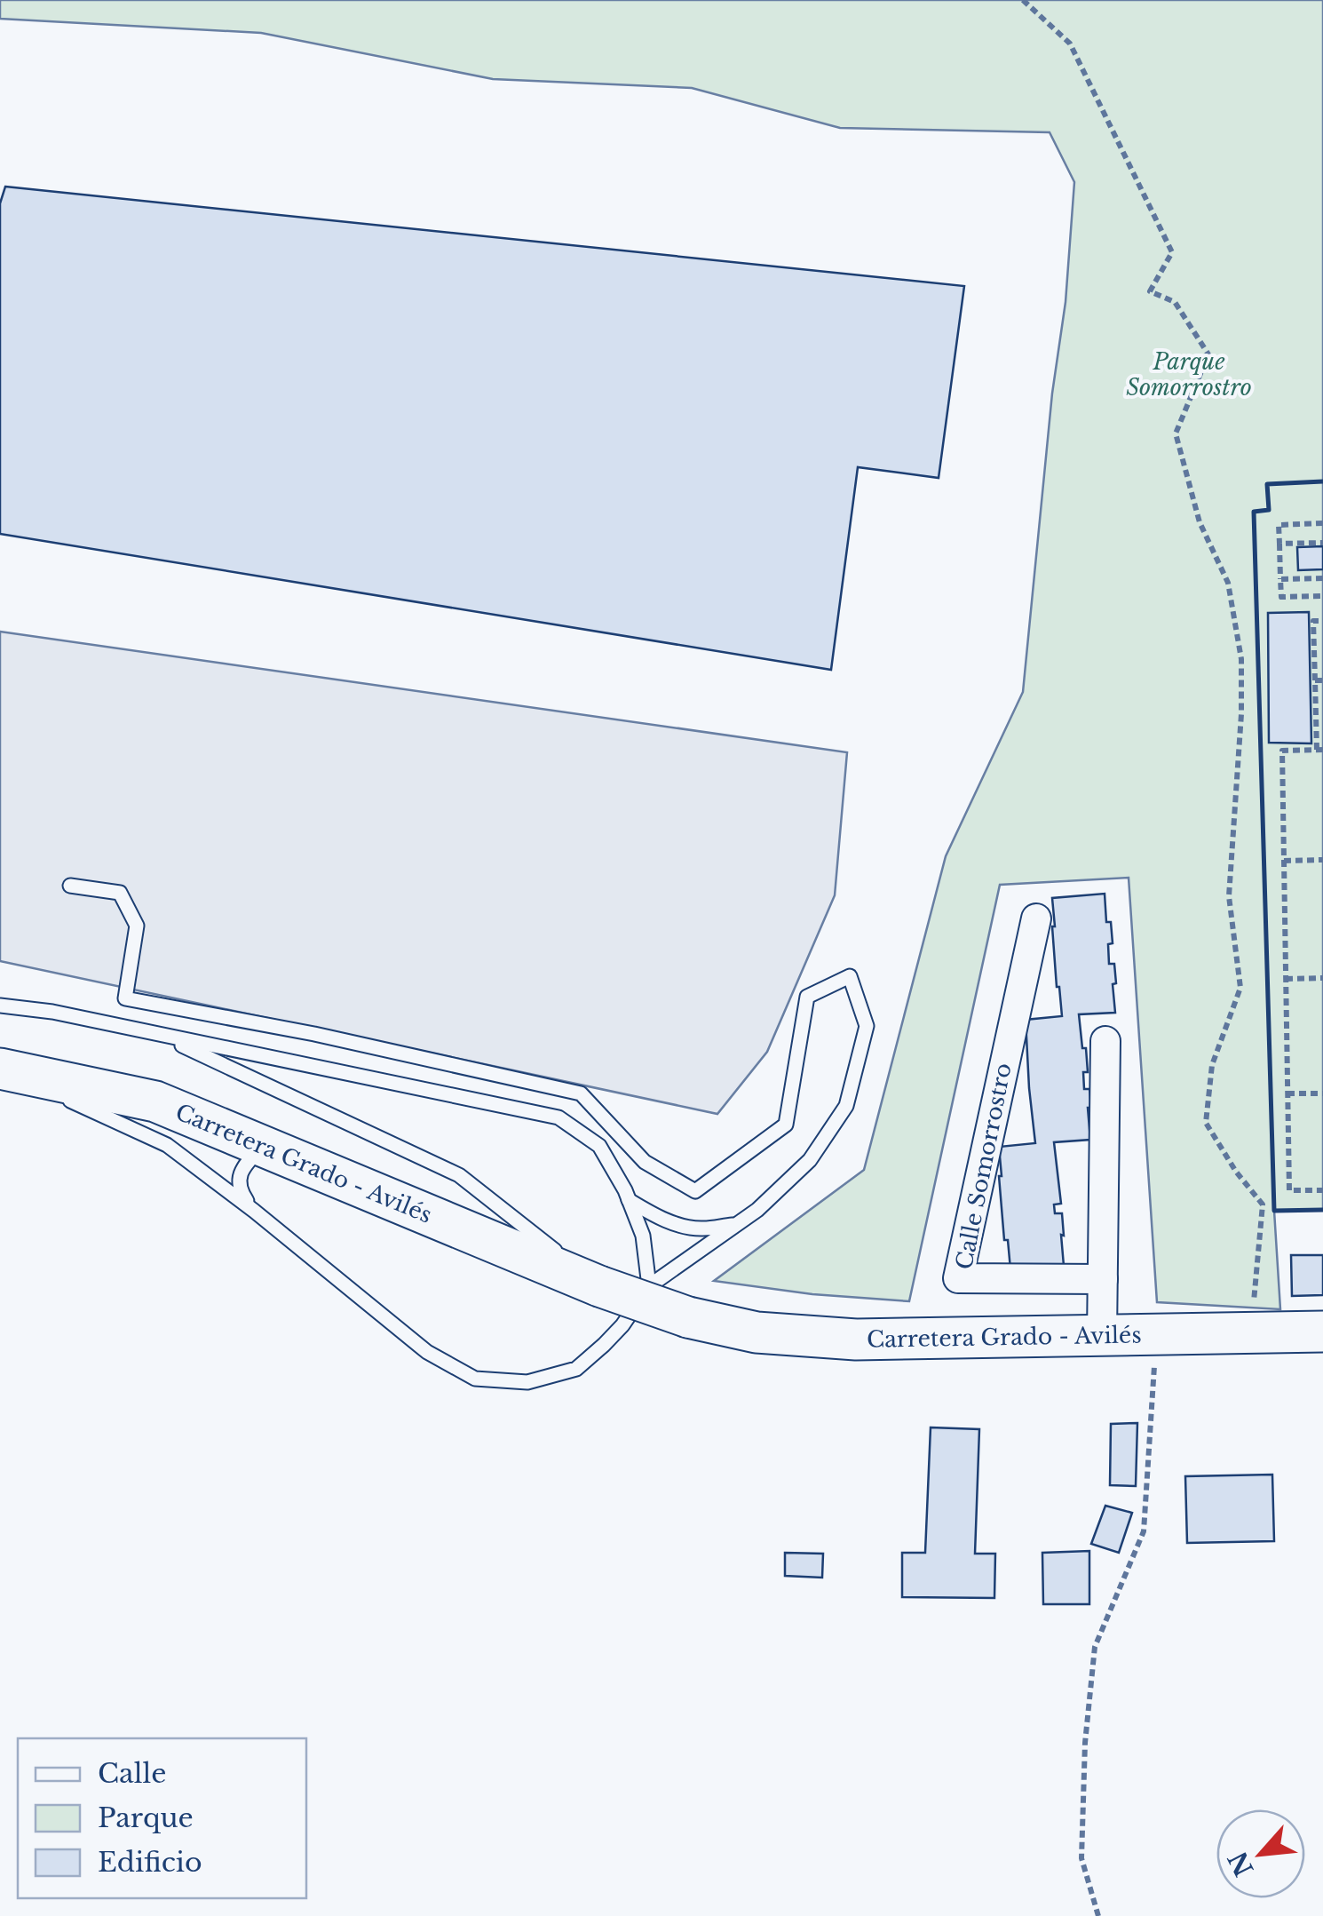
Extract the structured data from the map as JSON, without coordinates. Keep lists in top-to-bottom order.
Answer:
{
  "streets": {
    "main road": ["Carretera Grado - Avilés"],
    "street": ["Calle Somorrostro"]
  },
  "parks": ["Parque Somorrostro"],
  "legend": ["Calle", "Parque", "Edificio"],
  "north": "bottom left"
}
